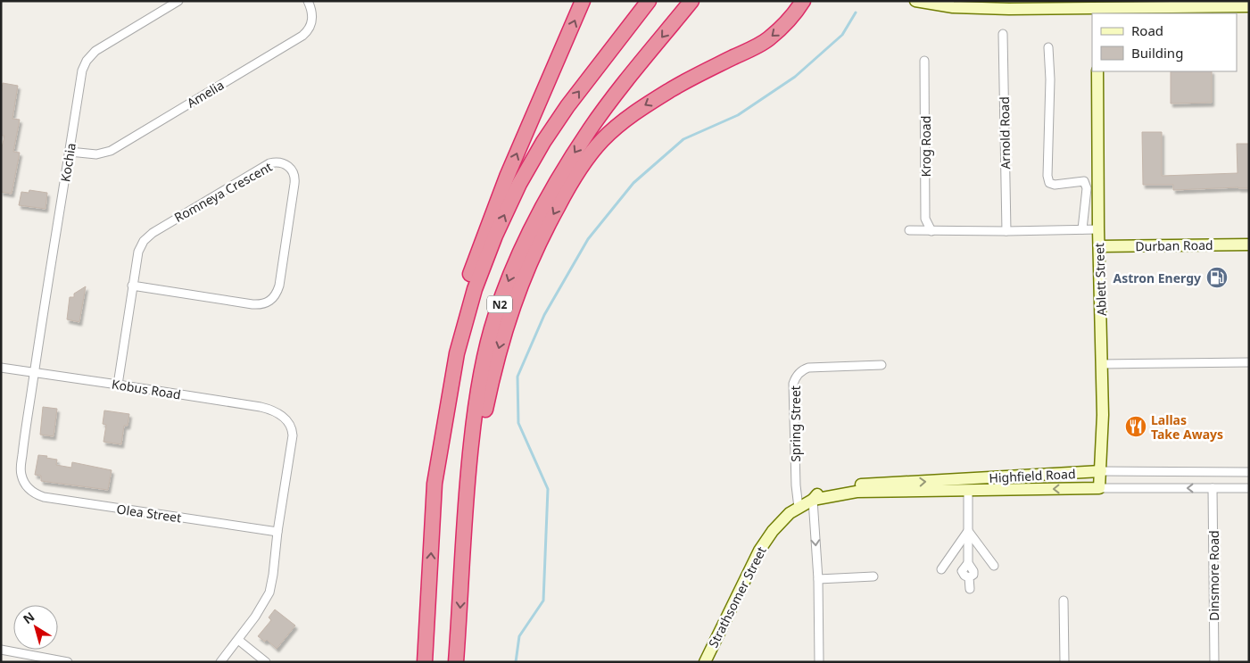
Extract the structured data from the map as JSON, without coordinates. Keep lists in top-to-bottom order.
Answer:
{
  "streets": {
    "highway": ["N2"],
    "street": [
      "Amelia",
      "Arnold Road",
      "Krog Road",
      "Kochia",
      "Romneya Crescent",
      "Durban Road",
      "Ablett Street",
      "Kobus Road",
      "Spring Street",
      "Highfield Road",
      "Olea Street",
      "Dinsmore Road",
      "Strathsomer Street"
    ]
  },
  "crossings": [
    ["Amelia", "Kochia"],
    ["Kochia", "Kobus Road"],
    ["Kochia", "Olea Street"],
    ["Romneya Crescent", "Kobus Road"],
    ["Durban Road", "Ablett Street"],
    ["Ablett Street", "Highfield Road"],
    ["Kobus Road", "Olea Street"],
    ["Spring Street", "Strathsomer Street"],
    ["Highfield Road", "Dinsmore Road"],
    ["Highfield Road", "Strathsomer Street"]
  ],
  "places": {
    "fuel station": ["Astron Energy"],
    "restaurant": ["Lallas Take Aways"]
  },
  "legend": ["Road", "Building"],
  "north": "top left"
}
